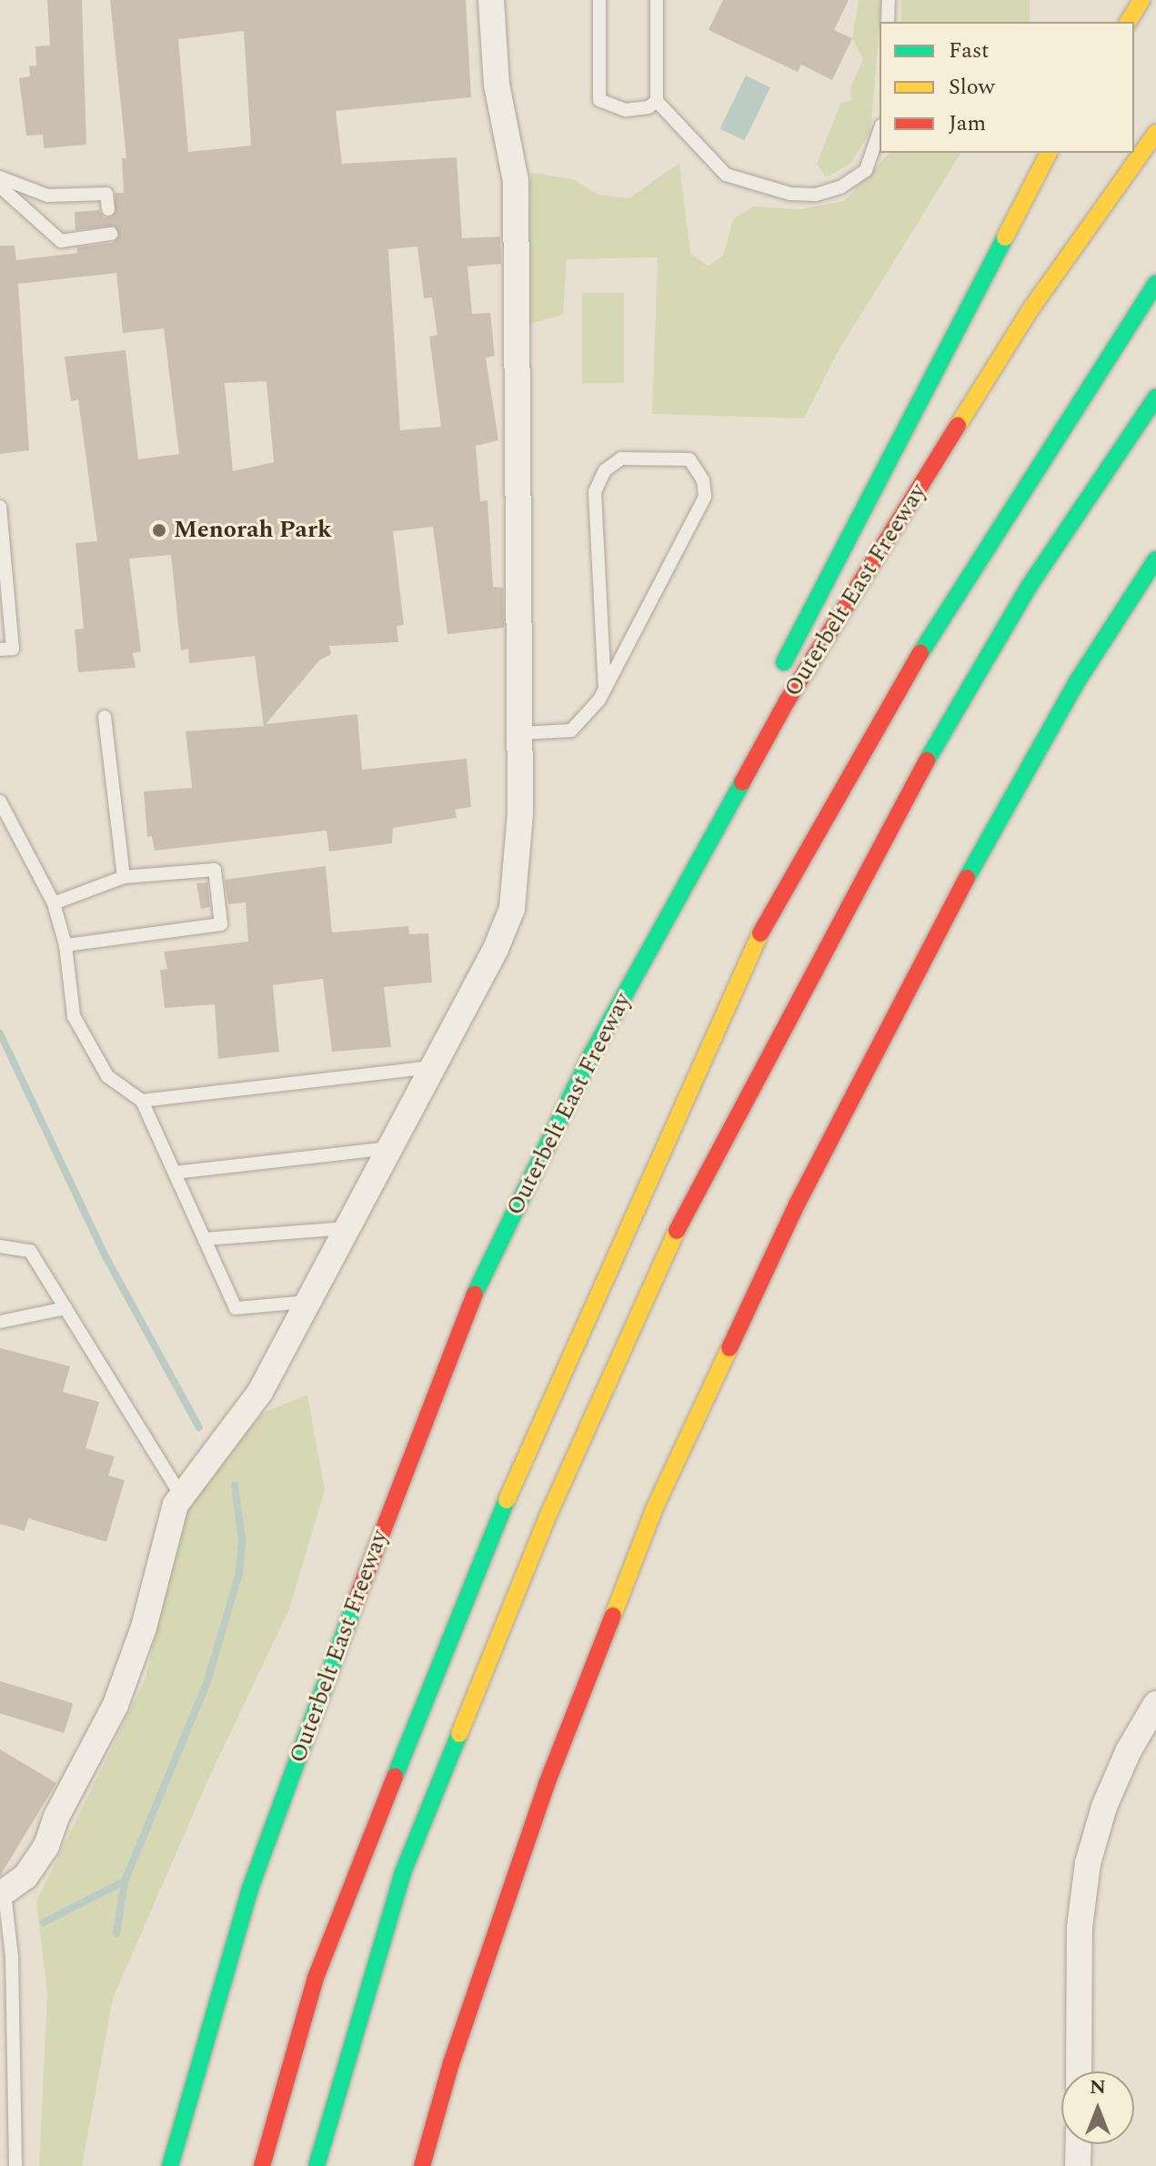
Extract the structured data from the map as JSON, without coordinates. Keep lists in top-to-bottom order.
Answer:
{
  "streets": {
    "highway": ["Outerbelt East Freeway"]
  },
  "places": ["Menorah Park"],
  "legend": ["Fast", "Slow", "Jam"],
  "north": "top"
}
